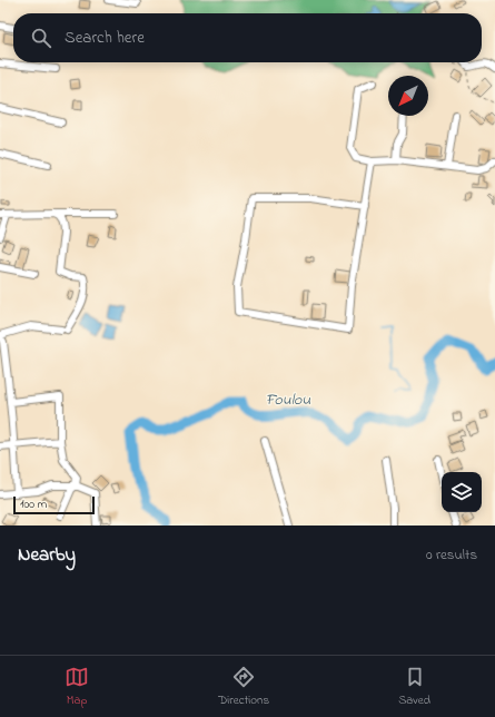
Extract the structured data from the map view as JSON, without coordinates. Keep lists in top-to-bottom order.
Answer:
{
  "water": ["Foulou"],
  "scale_bar": "100 m",
  "north": "bottom left",
  "page": {
    "search": "Search here",
    "scale": "100 m",
    "heading": ["Nearby", "0 results"],
    "nav": ["Map", "Directions", "Saved"]
  }
}
